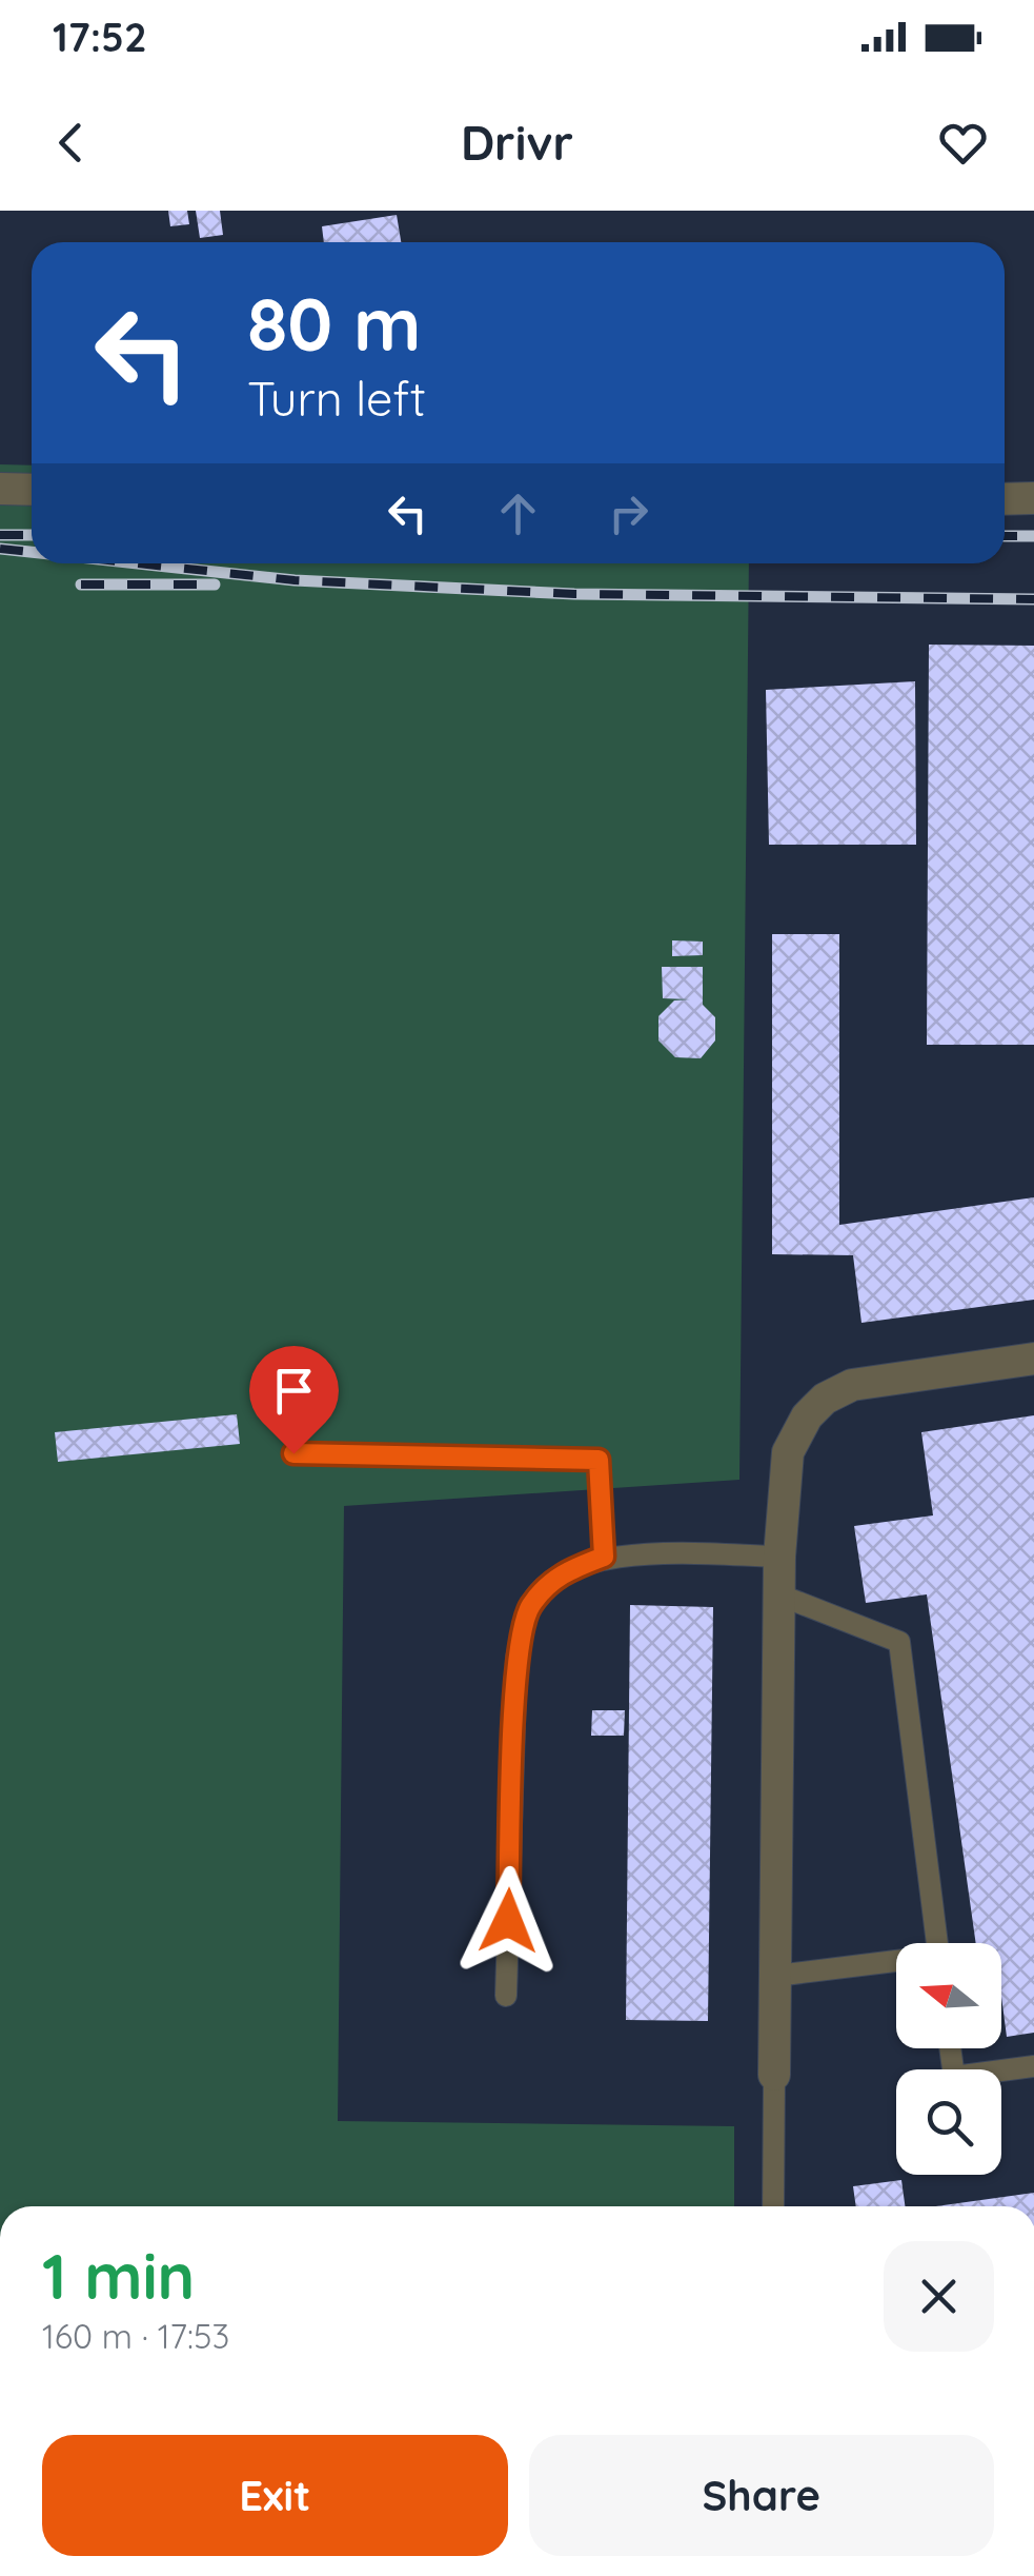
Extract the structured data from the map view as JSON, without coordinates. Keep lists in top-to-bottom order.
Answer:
{
  "north": "left",
  "page": {
    "status": "17:52",
    "header": "Drivr",
    "turn": ["80 m", "Turn left"],
    "heading": ["1 min", "160 m · 17:53"],
    "buttons": ["Exit", "Share"]
  }
}
